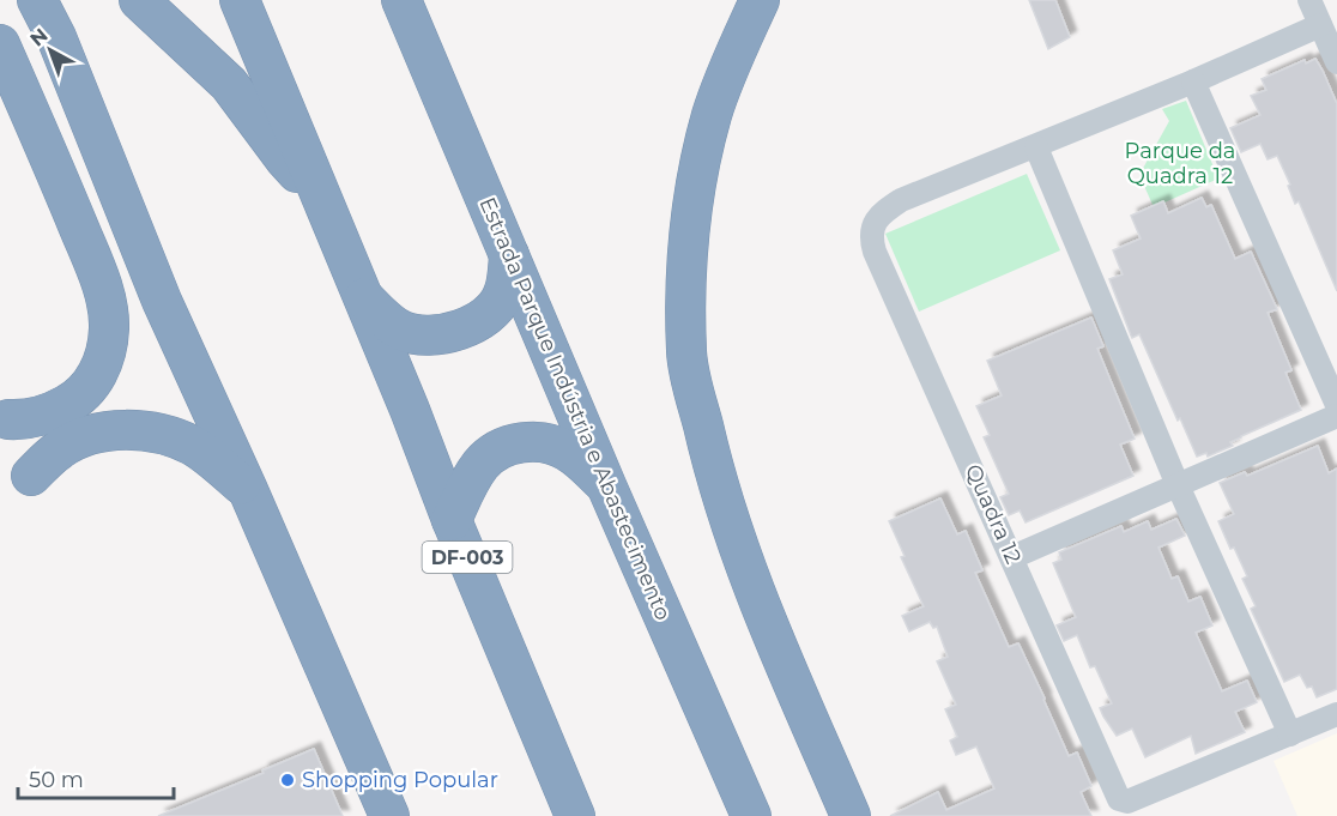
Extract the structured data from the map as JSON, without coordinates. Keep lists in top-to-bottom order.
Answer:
{
  "streets": {
    "highway": ["Estrada Parque Indústria e Abastecimento", "DF-003"],
    "street": ["Quadra 12"]
  },
  "parks": ["Parque da Quadra 12"],
  "places": ["Shopping Popular"],
  "scale_bar": "50 m",
  "north": "top left"
}
